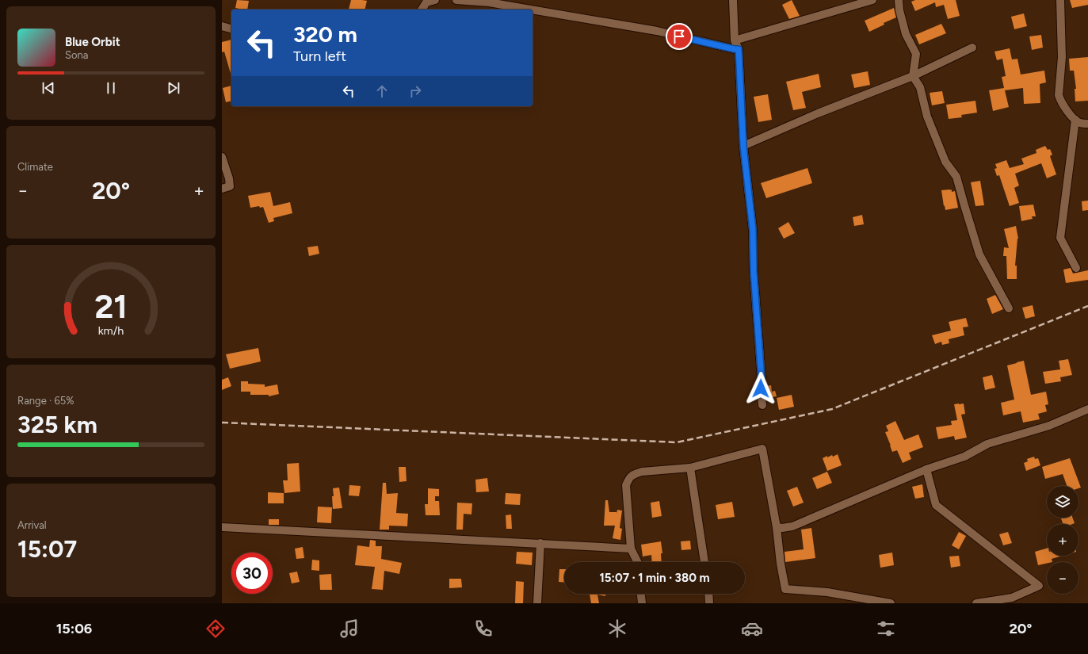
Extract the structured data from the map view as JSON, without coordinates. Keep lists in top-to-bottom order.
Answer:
{
  "page": {
    "turn": ["320 m", "Turn left"],
    "song": ["Blue Orbit", "Sona"],
    "tile": [
      "Climate",
      ["Range · 65%", "325 km"],
      ["Arrival", "15:07"]
    ],
    "heat": ["−", "20°", "+"],
    "map_buttons": ["+", "−"],
    "limit": "30",
    "trip": "15:07 · 1 min · 380 m",
    "tabs": ["15:06", "20°"],
    "gauge": ["21", "km/h"]
  }
}
